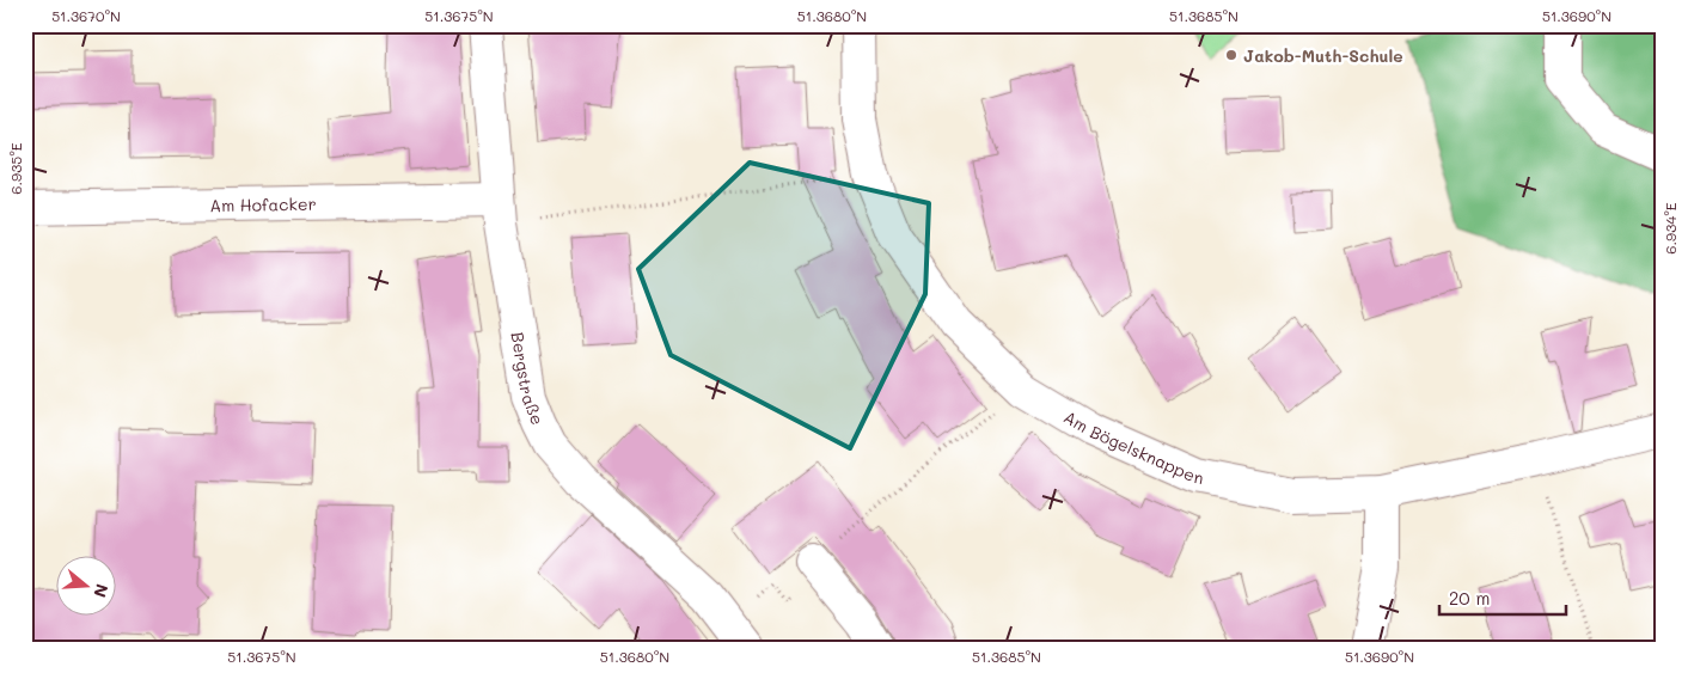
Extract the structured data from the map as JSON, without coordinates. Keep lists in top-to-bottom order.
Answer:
{
  "streets": {
    "street": ["Am Hofacker", "Bergstraße", "Am Bögelsknappen"]
  },
  "crossings": [
    ["Am Hofacker", "Bergstraße"]
  ],
  "places": ["Jakob-Muth-Schule"],
  "scale_bar": "20 m",
  "north": "right",
  "coordinates": [
    "51.3670°N",
    "51.3675°N",
    "51.3680°N",
    "51.3685°N",
    "51.3690°N",
    "6.935°E",
    "6.934°E"
  ]
}
